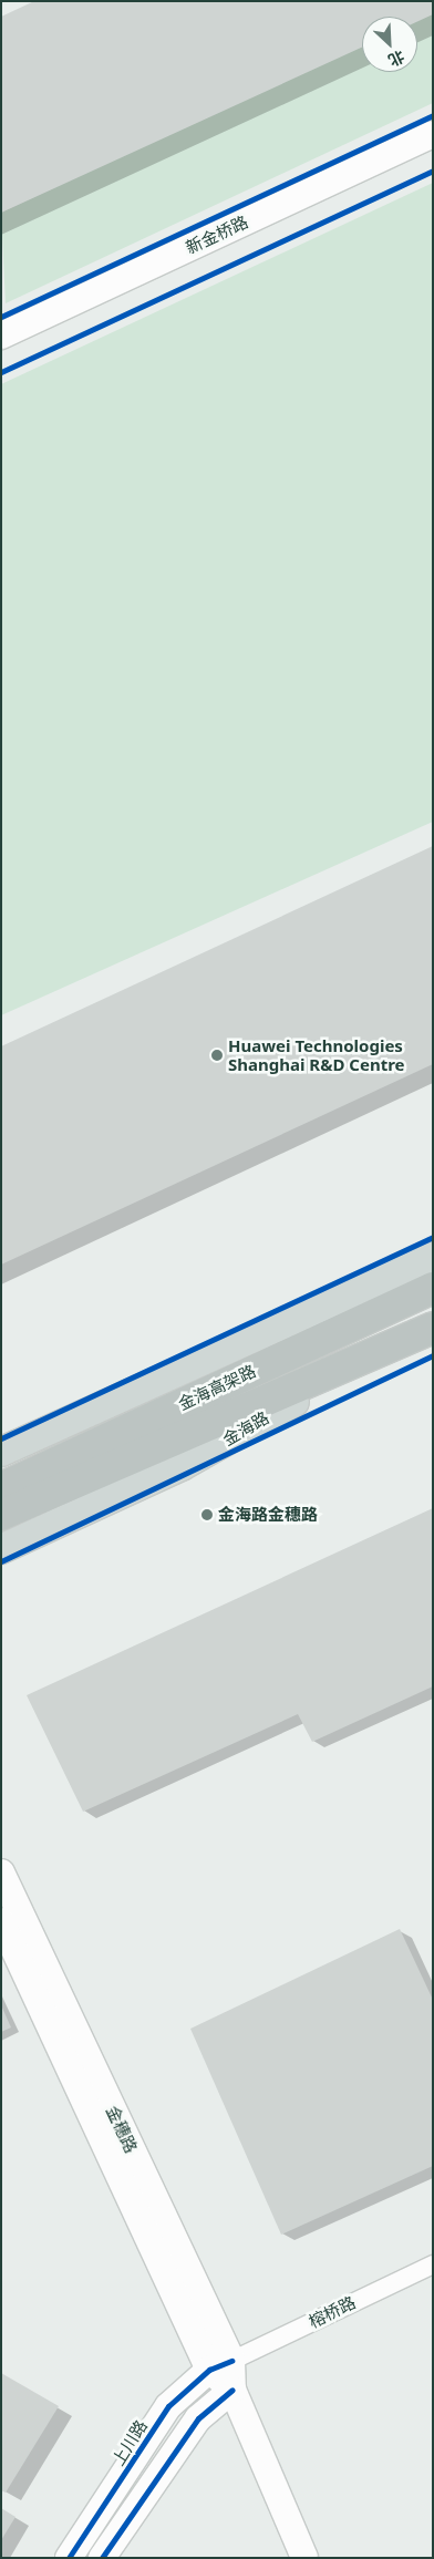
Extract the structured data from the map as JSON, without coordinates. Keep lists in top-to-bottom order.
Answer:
{
  "streets": {
    "highway": ["金海高架路"],
    "main road": ["金海路"],
    "street": [
      "新金桥路",
      "金穗路",
      "榕桥路",
      "上川路"
    ]
  },
  "crossings": [
    ["金穗路", "榕桥路"],
    ["金穗路", "上川路"],
    ["榕桥路", "上川路"]
  ],
  "places": ["Huawei Technologies Shanghai R&D Centre", "金海路金穗路"],
  "north": "bottom right"
}
